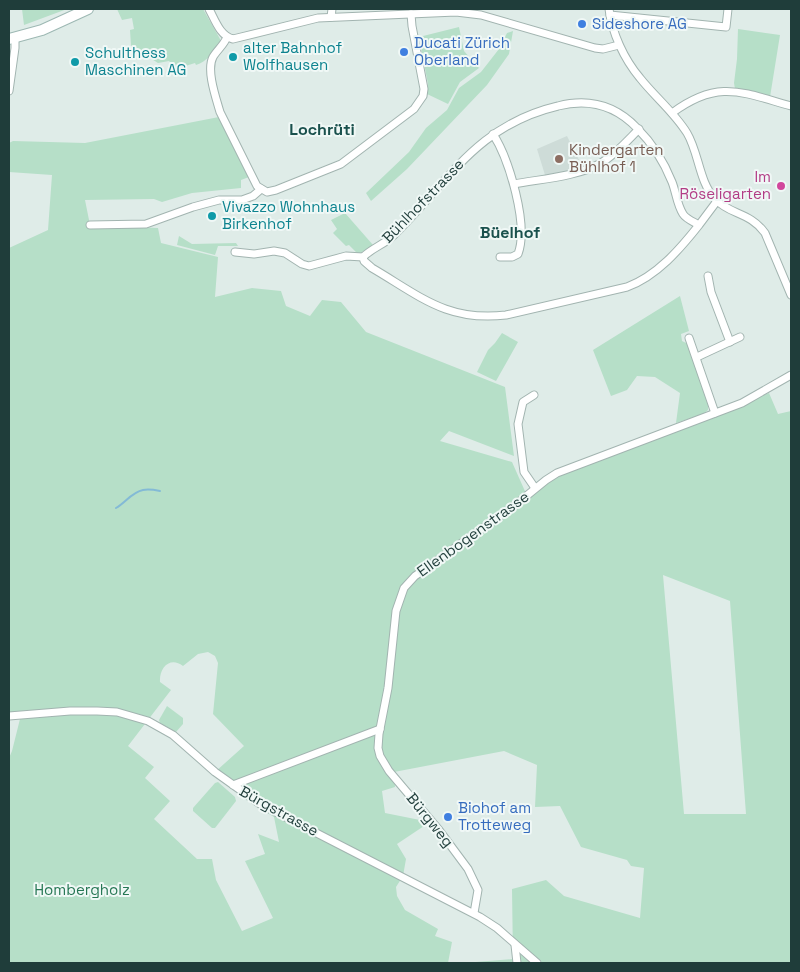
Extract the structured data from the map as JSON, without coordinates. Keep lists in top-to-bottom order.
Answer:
{
  "streets": {
    "street": [
      "Bühlhofstrasse",
      "Ellenbogenstrasse",
      "Bürgstrasse",
      "Bürgweg"
    ]
  },
  "crossings": [
    ["Ellenbogenstrasse", "Bürgweg"],
    ["Bürgstrasse", "Bürgweg"]
  ],
  "districts": ["Lochrüti", "Büelhof"],
  "parks": ["Hombergholz"],
  "places": [
    "Sideshore AG",
    "Ducati Zürich Oberland",
    "alter Bahnhof Wolfhausen",
    "Schulthess Maschinen AG",
    "Kindergarten Bühlhof 1",
    "Im Röseligarten",
    "Vivazzo Wohnhaus Birkenhof",
    "Biohof am Trotteweg"
  ]
}
